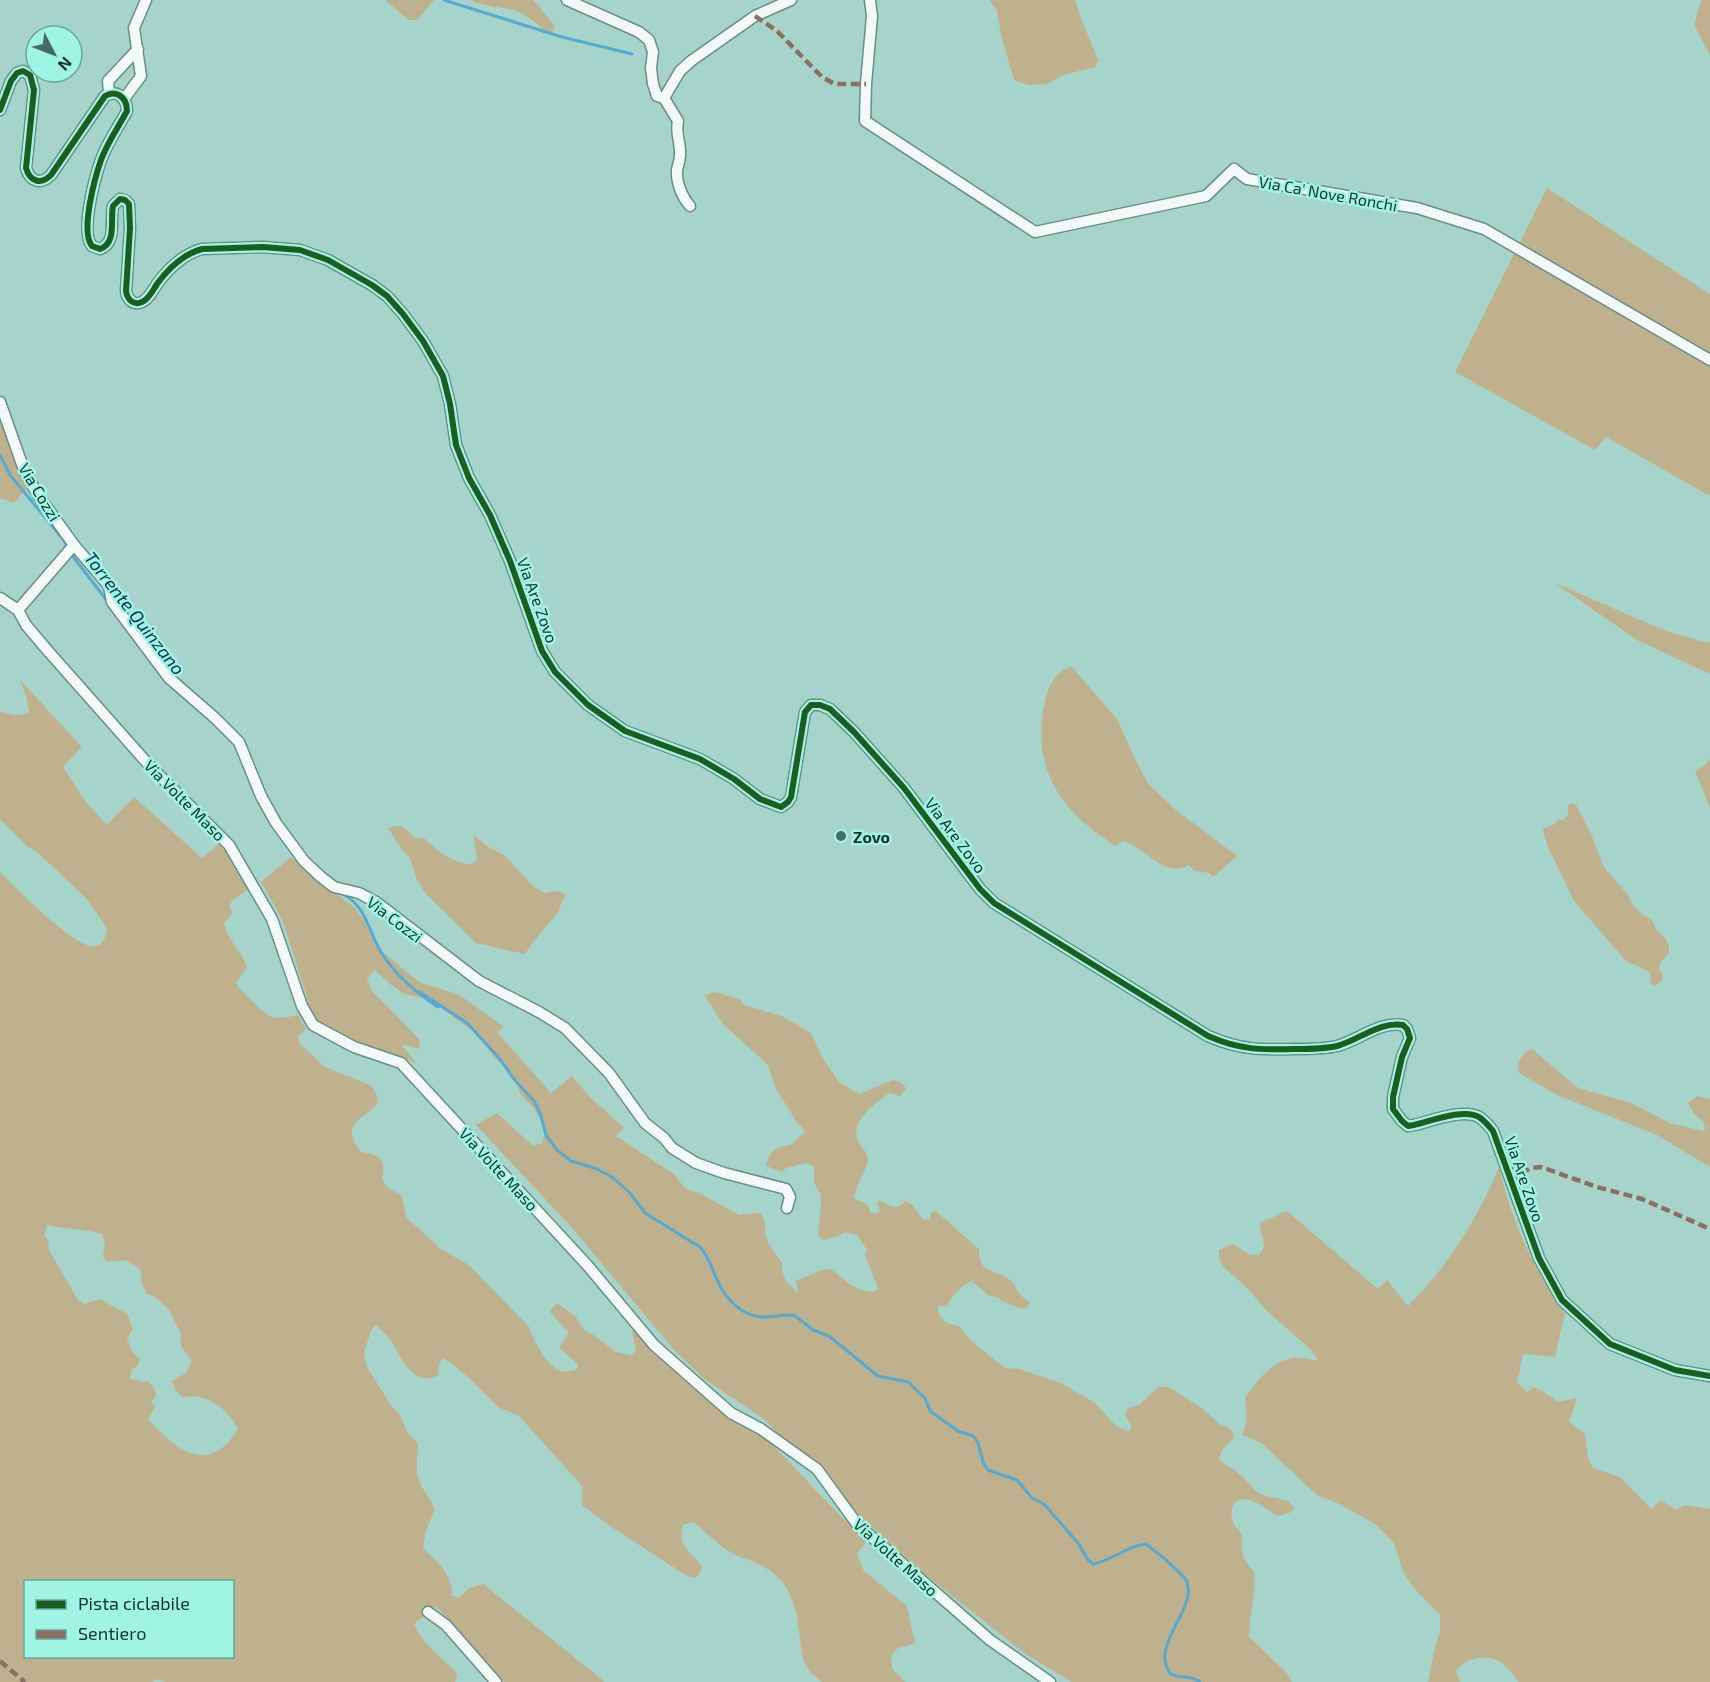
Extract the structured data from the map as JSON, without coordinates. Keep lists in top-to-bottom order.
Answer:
{
  "streets": {
    "street": [
      "Via Ca' Nove Ronchi",
      "Via Cozzi",
      "Via Are Zovo",
      "Via Volte Maso"
    ]
  },
  "water": ["Torrente Quinzano"],
  "places": ["Zovo"],
  "legend": ["Pista ciclabile", "Sentiero"],
  "north": "bottom right"
}
